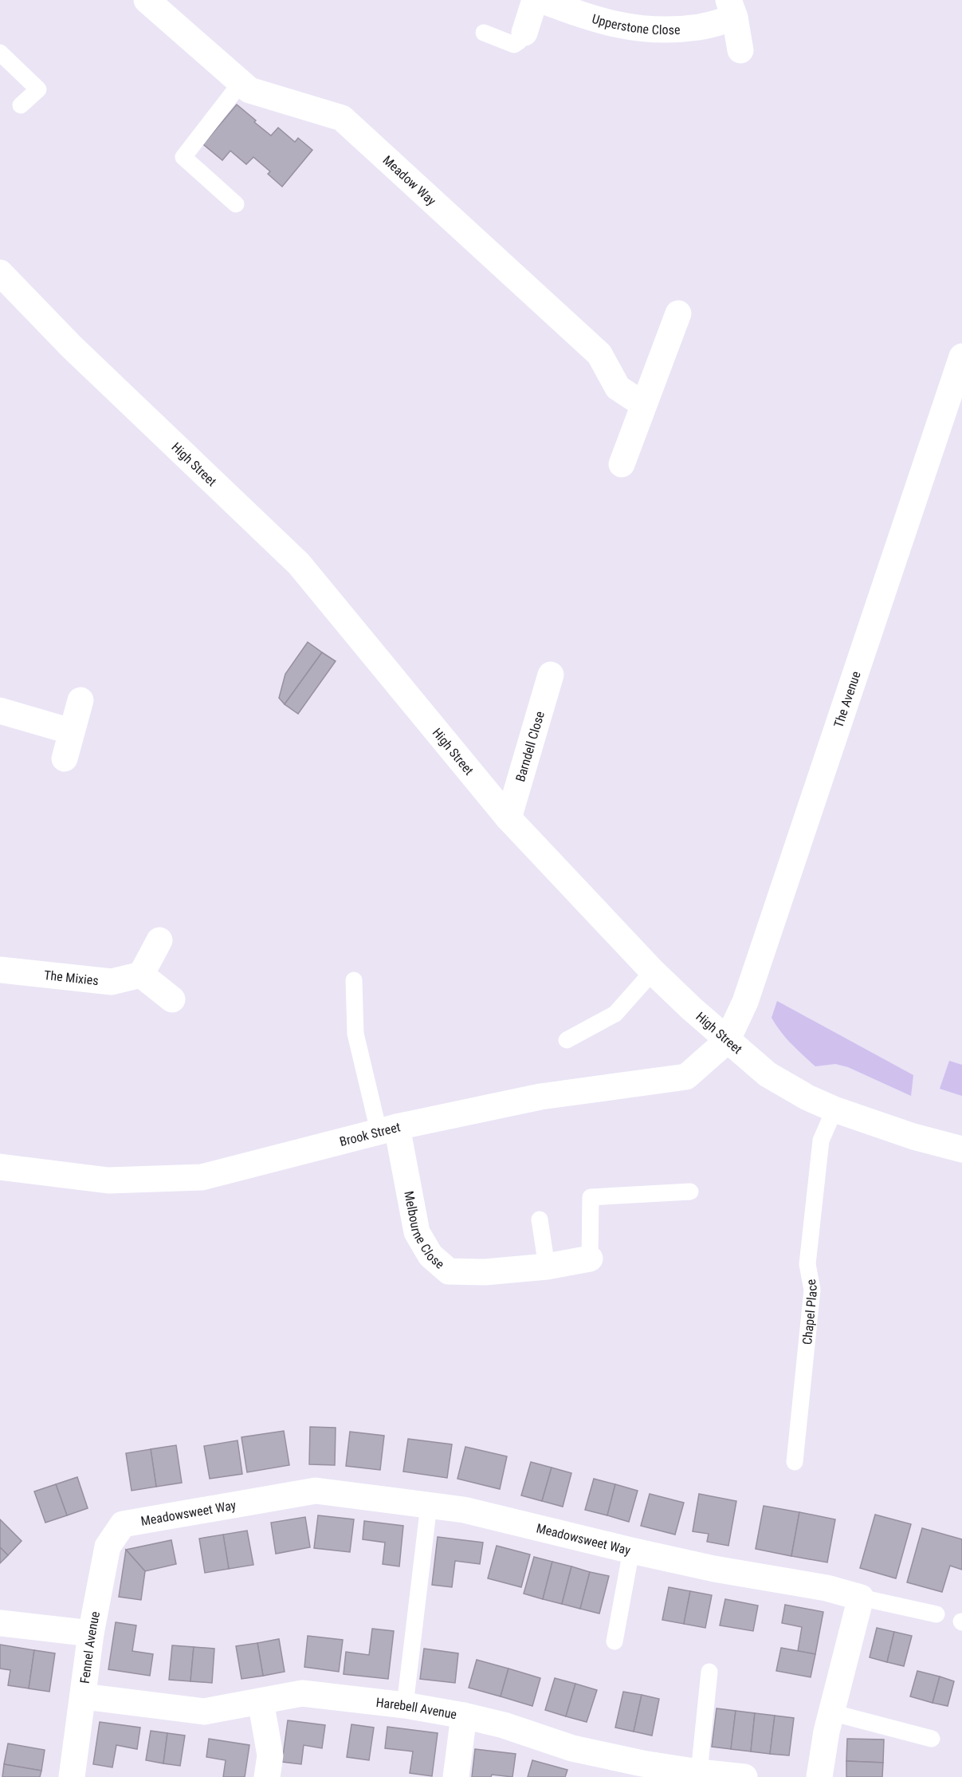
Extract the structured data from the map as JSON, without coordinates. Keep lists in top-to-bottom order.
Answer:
{
  "streets": {
    "street": [
      "Upperstone Close",
      "Meadow Way",
      "High Street",
      "The Avenue",
      "Barndell Close",
      "The Mixies",
      "Brook Street",
      "Melbourne Close",
      "Meadowsweet Way",
      "Fennel Avenue",
      "Harebell Avenue"
    ],
    "lane": ["Chapel Place"]
  },
  "crossings": [
    ["High Street", "The Avenue"],
    ["High Street", "Barndell Close"],
    ["High Street", "Brook Street"],
    ["High Street", "Chapel Place"],
    ["The Avenue", "Brook Street"],
    ["Brook Street", "Melbourne Close"],
    ["Meadowsweet Way", "Fennel Avenue"],
    ["Fennel Avenue", "Harebell Avenue"]
  ]
}
